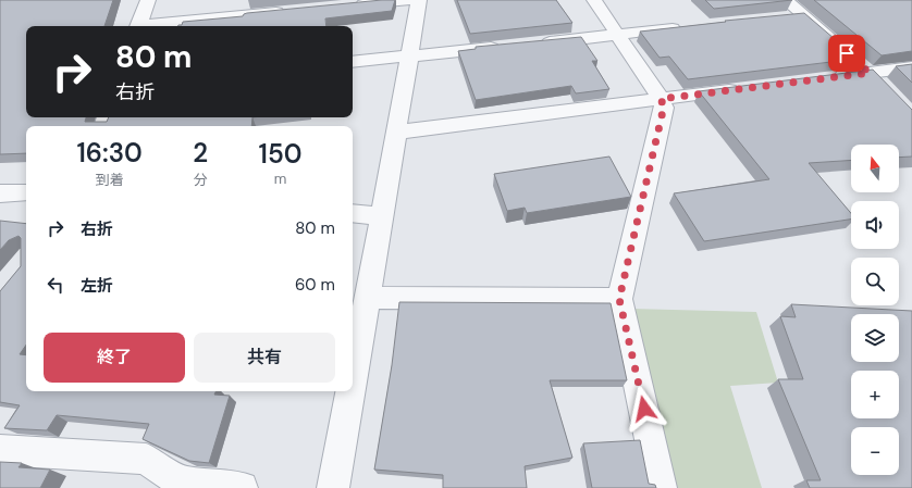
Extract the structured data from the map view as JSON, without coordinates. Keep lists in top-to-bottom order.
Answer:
{
  "north": "top",
  "page": {
    "turn": ["80 m", "右折"],
    "eta": [
      "16:30",
      "到着",
      "2",
      "分",
      "150",
      "m"
    ],
    "map_buttons": ["+", "−"],
    "list": [
      {
        "name": "右折",
        "value": "80 m"
      },
      {
        "name": "左折",
        "value": "60 m"
      }
    ],
    "buttons": ["終了", "共有"]
  }
}
